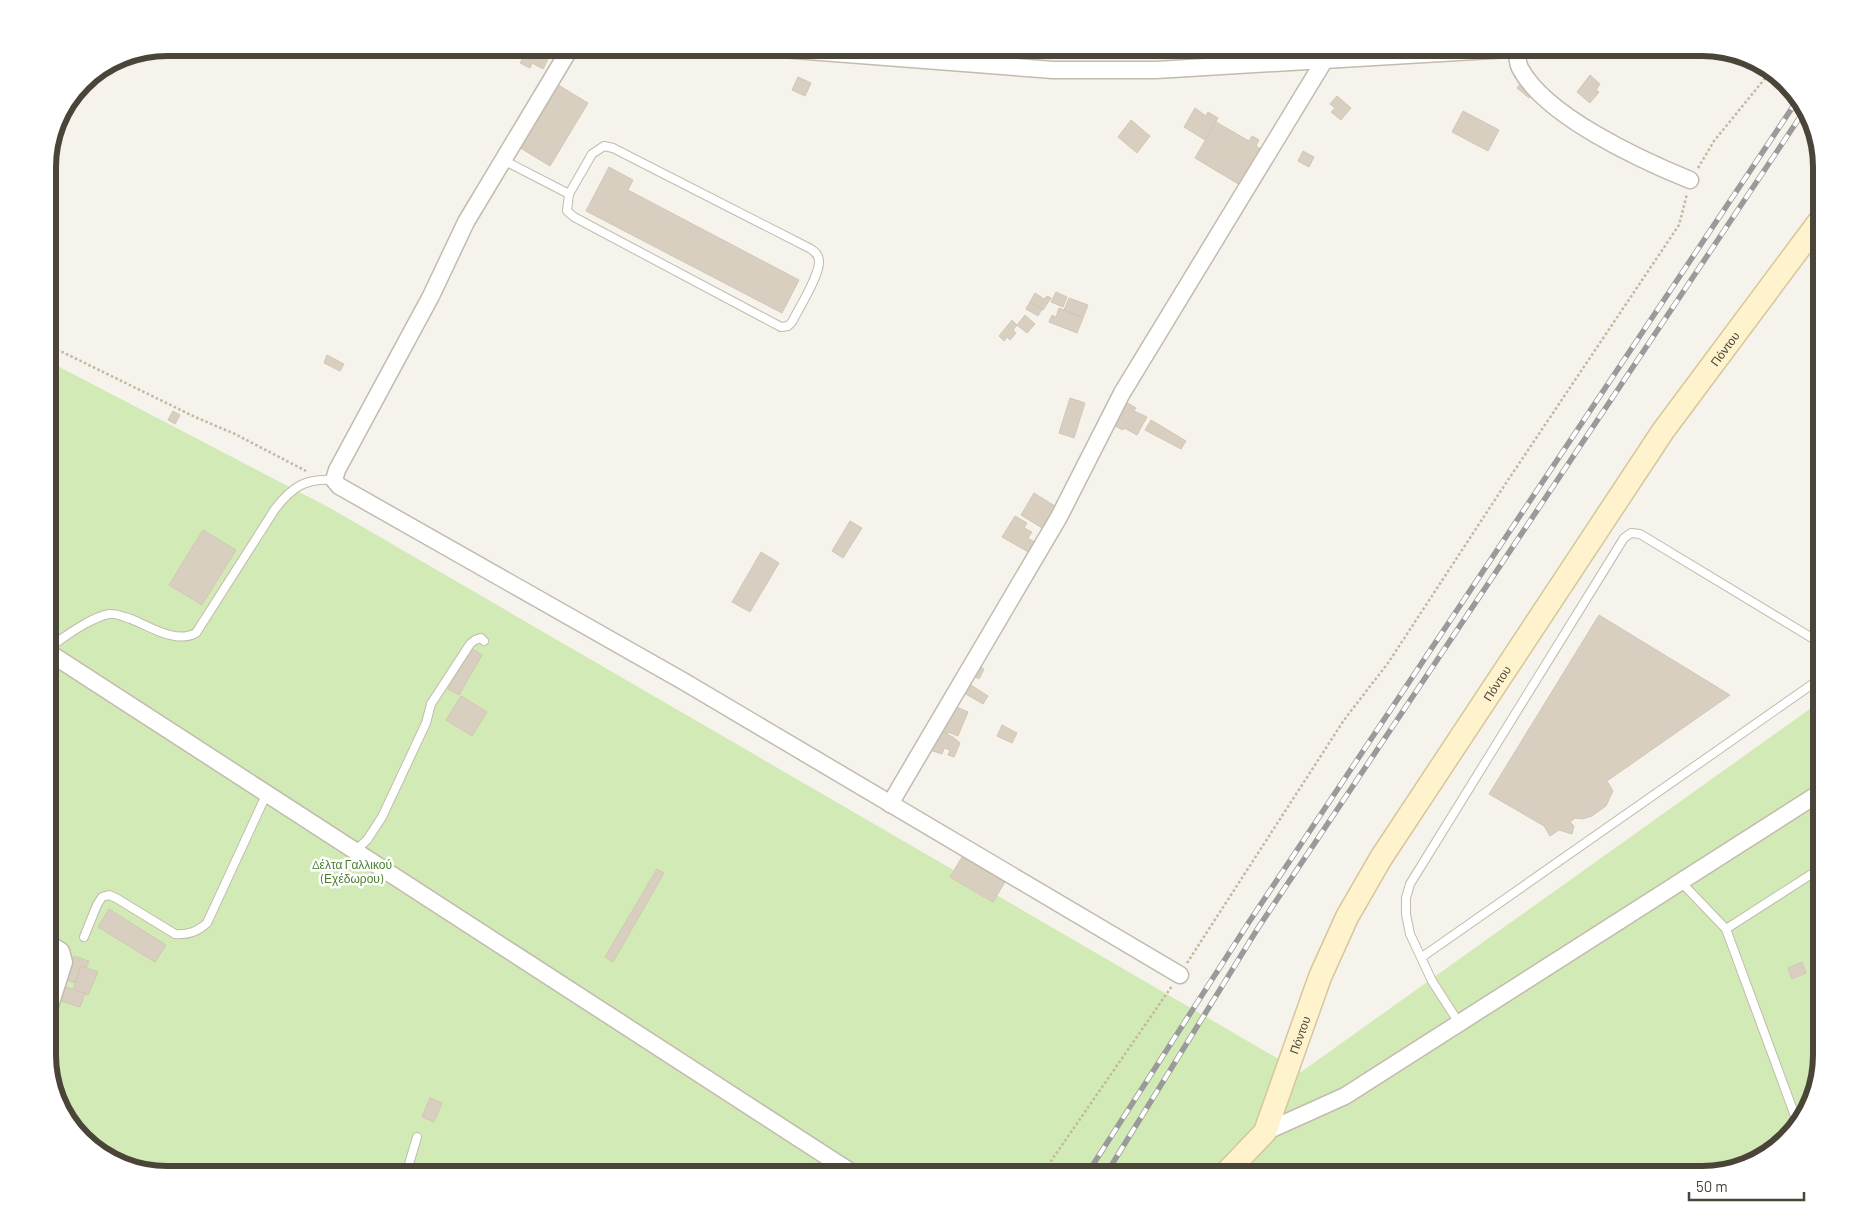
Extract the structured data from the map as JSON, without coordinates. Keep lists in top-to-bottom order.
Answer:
{
  "streets": {
    "street": ["Πόντου"]
  },
  "parks": ["Δέλτα Γαλλικού (Εχέδωρου)"],
  "scale_bar": "50 m"
}
